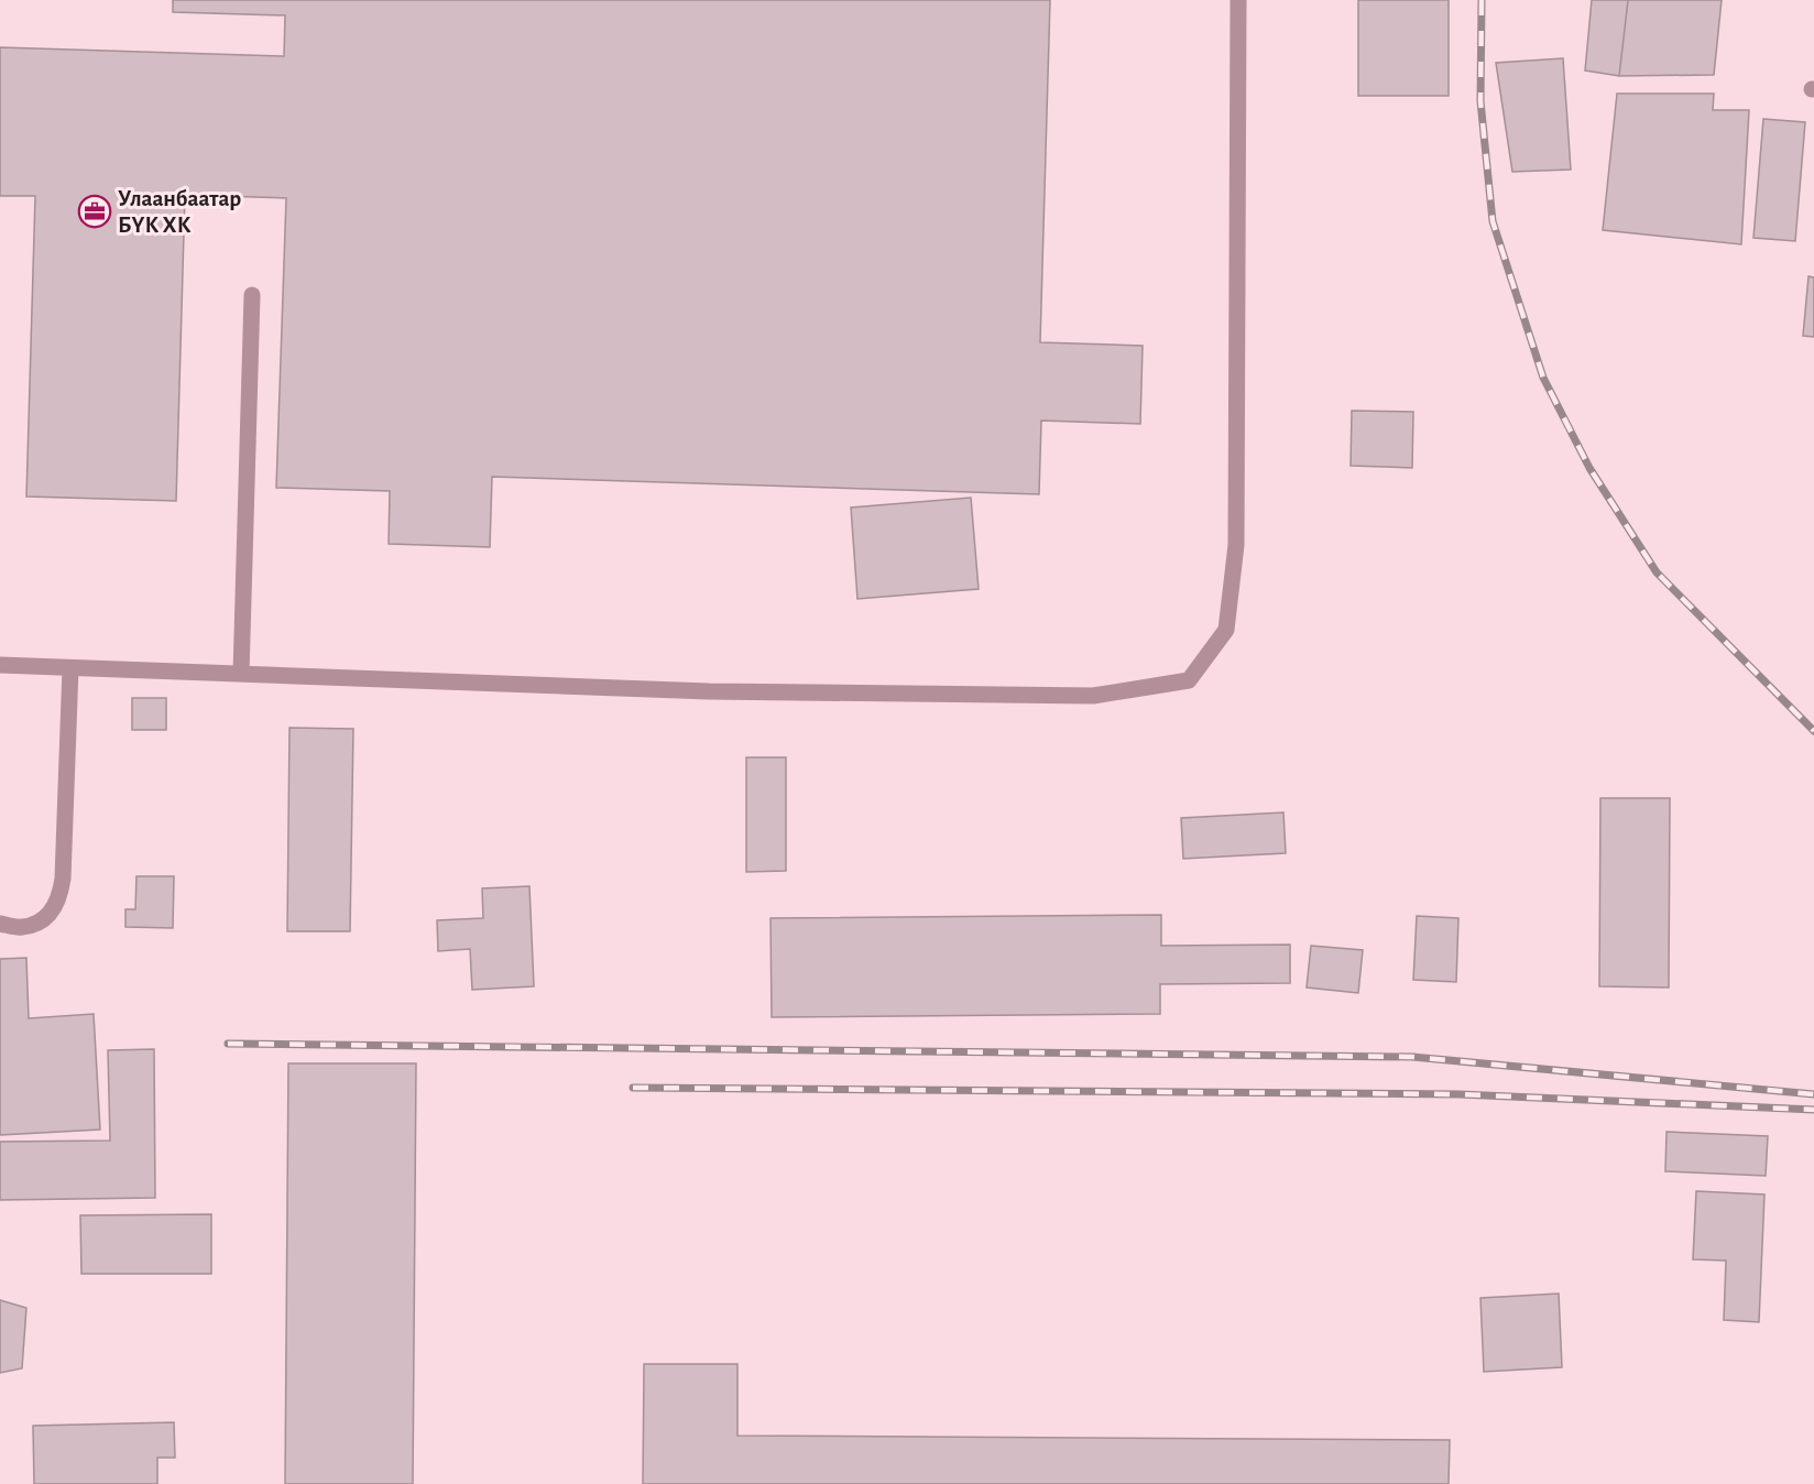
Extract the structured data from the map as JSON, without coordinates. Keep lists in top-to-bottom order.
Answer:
{
  "places": {
    "office": ["Улаанбаатар БҮК ХК"]
  }
}
